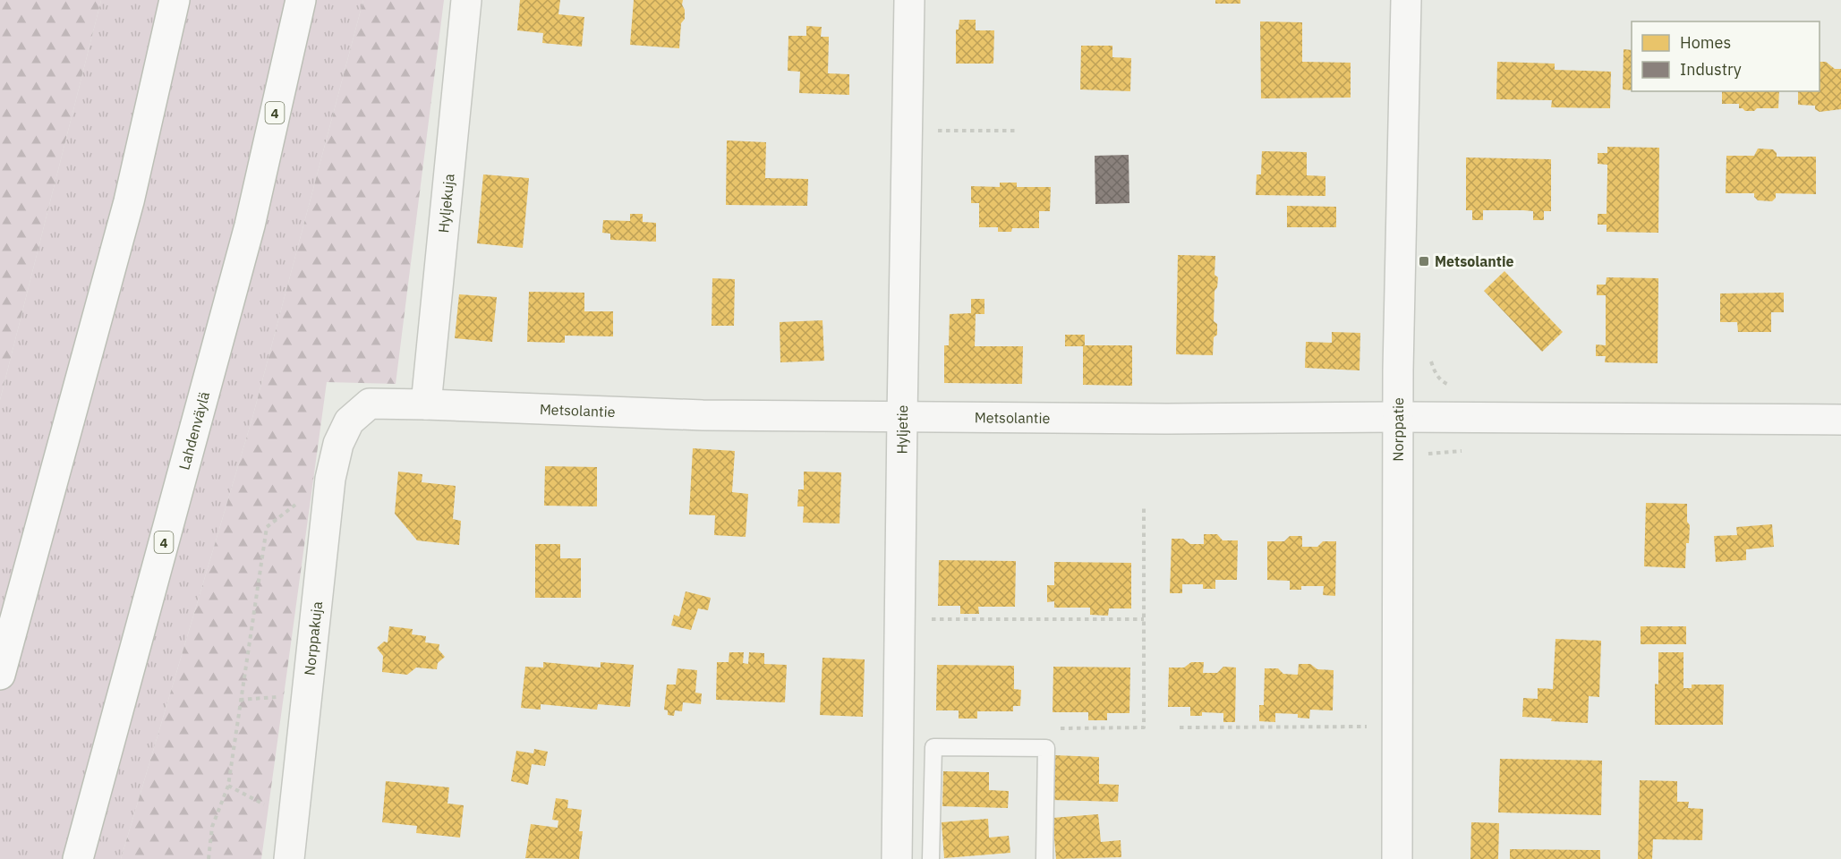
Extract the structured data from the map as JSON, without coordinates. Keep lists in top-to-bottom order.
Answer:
{
  "streets": {
    "highway": ["4", "Lahdenväylä"],
    "street": [
      "Hyljekuja",
      "Metsolantie",
      "Hyljetie",
      "Norppatie",
      "Norppakuja"
    ]
  },
  "crossings": [
    ["Hyljekuja", "Metsolantie"],
    ["Metsolantie", "Hyljetie"],
    ["Metsolantie", "Norppatie"],
    ["Metsolantie", "Norppakuja"]
  ],
  "places": {
    "transit": ["Metsolantie"]
  },
  "legend": ["Homes", "Industry"]
}
